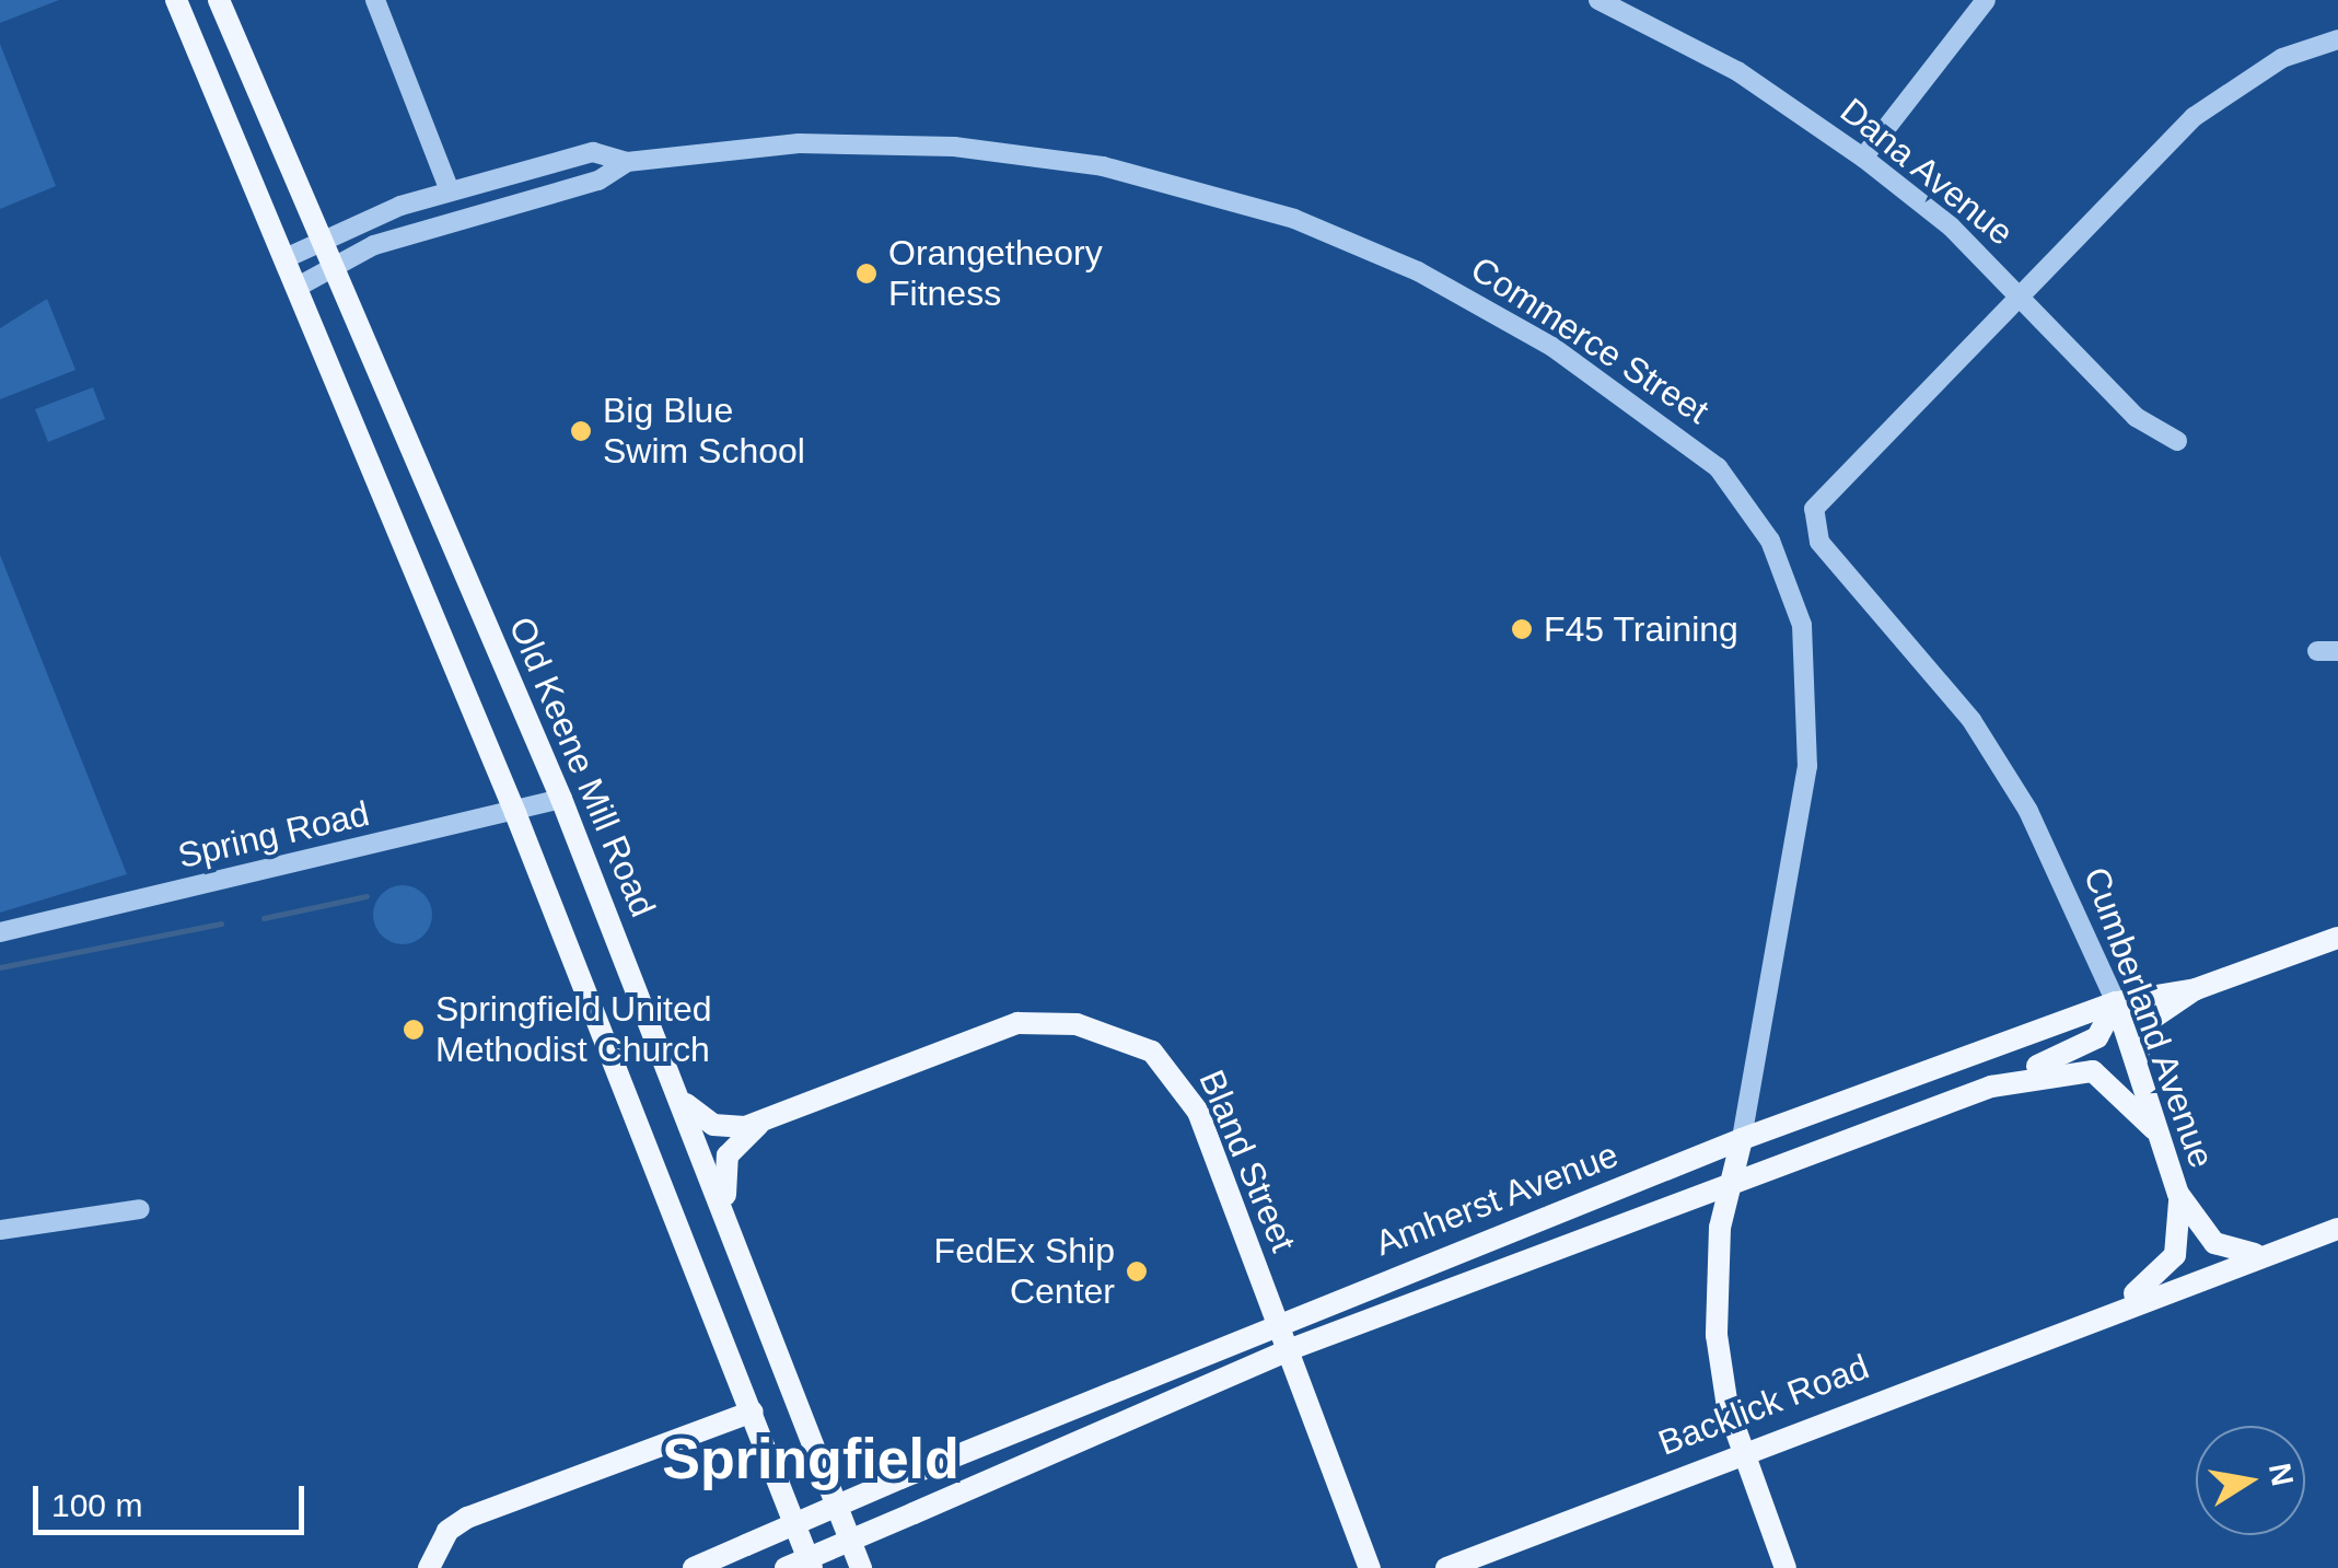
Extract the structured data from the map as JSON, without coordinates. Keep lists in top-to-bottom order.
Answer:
{
  "streets": {
    "main road": [
      "Commerce Street",
      "Old Keene Mill Road",
      "Cumberland Avenue",
      "Bland Street",
      "Amherst Avenue",
      "Backlick Road"
    ],
    "street": ["Dana Avenue", "Spring Road"]
  },
  "crossings": [
    ["Dana Avenue", "Cumberland Avenue"],
    ["Commerce Street", "Old Keene Mill Road"],
    ["Commerce Street", "Amherst Avenue"],
    ["Commerce Street", "Backlick Road"],
    ["Old Keene Mill Road", "Spring Road"],
    ["Cumberland Avenue", "Amherst Avenue"],
    ["Cumberland Avenue", "Backlick Road"],
    ["Bland Street", "Amherst Avenue"]
  ],
  "districts": ["Springfield"],
  "places": [
    "Orangetheory Fitness",
    "Big Blue Swim School",
    "F45 Training",
    "Springfield United Methodist Church",
    "FedEx Ship Center"
  ],
  "scale_bar": "100 m",
  "north": "right"
}
